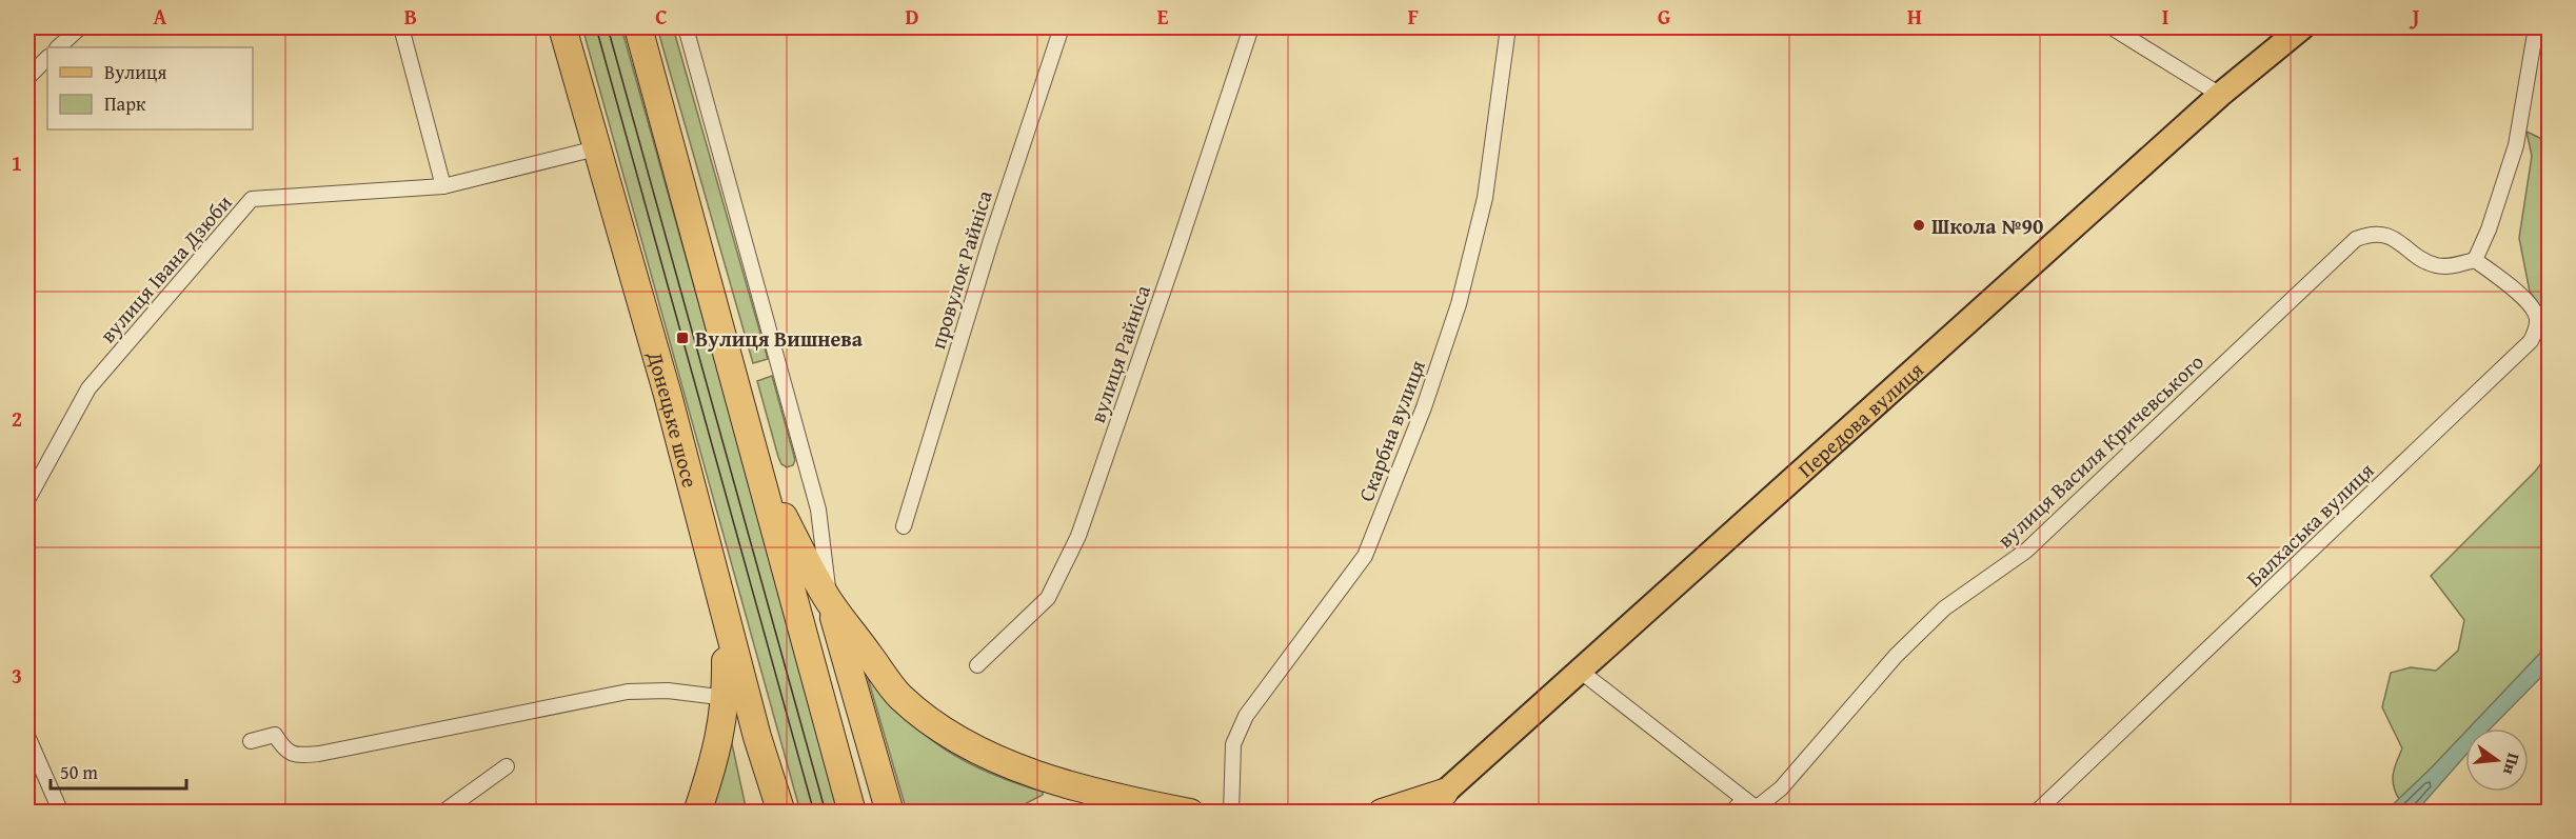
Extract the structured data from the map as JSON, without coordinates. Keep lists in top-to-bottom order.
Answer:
{
  "streets": {
    "highway": ["Донецьке шосе"],
    "main road": ["Передова вулиця"],
    "street": [
      "вулиця Івана Дзюби",
      "провулок Райніса",
      "вулиця Райніса",
      "Скарбна вулиця",
      "вулиця Василя Кричевського",
      "Балхаська вулиця"
    ]
  },
  "crossings": [
    ["вулиця Івана Дзюби", "Донецьке шосе"],
    ["вулиця Василя Кричевського", "Балхаська вулиця"]
  ],
  "places": {
    "other": ["Школа №90"],
    "transit": ["Вулиця Вишнева"]
  },
  "legend": ["Вулиця", "Парк"],
  "scale_bar": "50 m",
  "north": "right",
  "grid": {
    "columns": [
      "A",
      "B",
      "C",
      "D",
      "E",
      "F",
      "G",
      "H",
      "I",
      "J"
    ],
    "rows": ["1", "2", "3"]
  }
}
